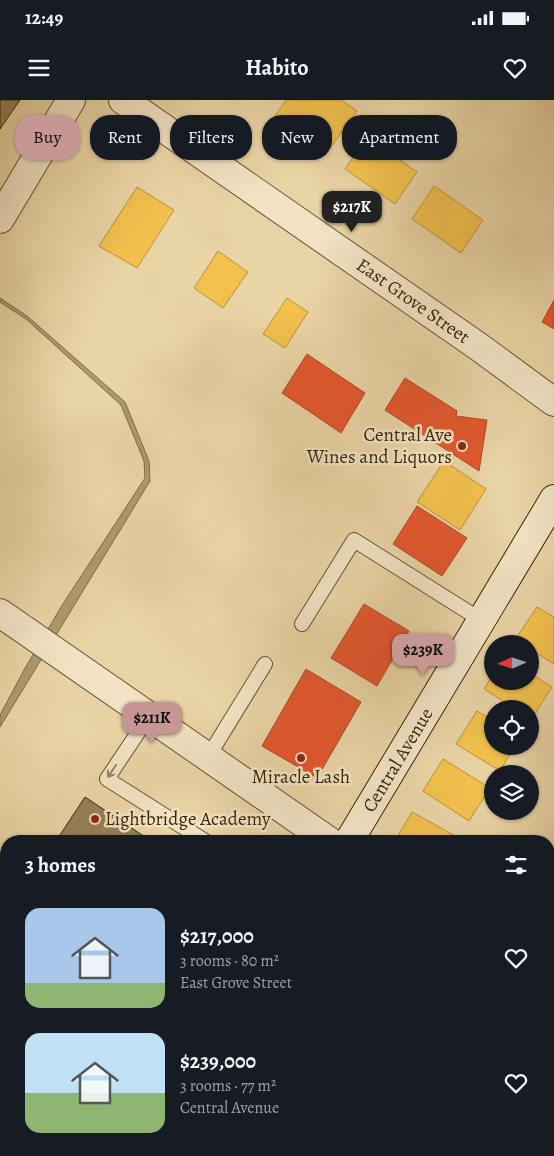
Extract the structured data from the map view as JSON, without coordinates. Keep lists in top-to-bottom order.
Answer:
{
  "streets": {
    "street": ["East Grove Street", "Central Avenue"]
  },
  "places": ["Central Ave Wines and Liquors", "Miracle Lash", "Lightbridge Academy"],
  "north": "left",
  "page": {
    "status": "12:49",
    "header": "Habito",
    "chip": [
      "Buy",
      "Rent",
      "Filters",
      "New",
      "Apartment"
    ],
    "price": ["$217K", "$239K", "$211K"],
    "heading": "3 homes",
    "list": [
      {
        "name": "$217,000",
        "note": "3 rooms · 80 m² · East Grove Street"
      },
      {
        "name": "$239,000",
        "note": "3 rooms · 77 m² · Central Avenue"
      }
    ]
  }
}
